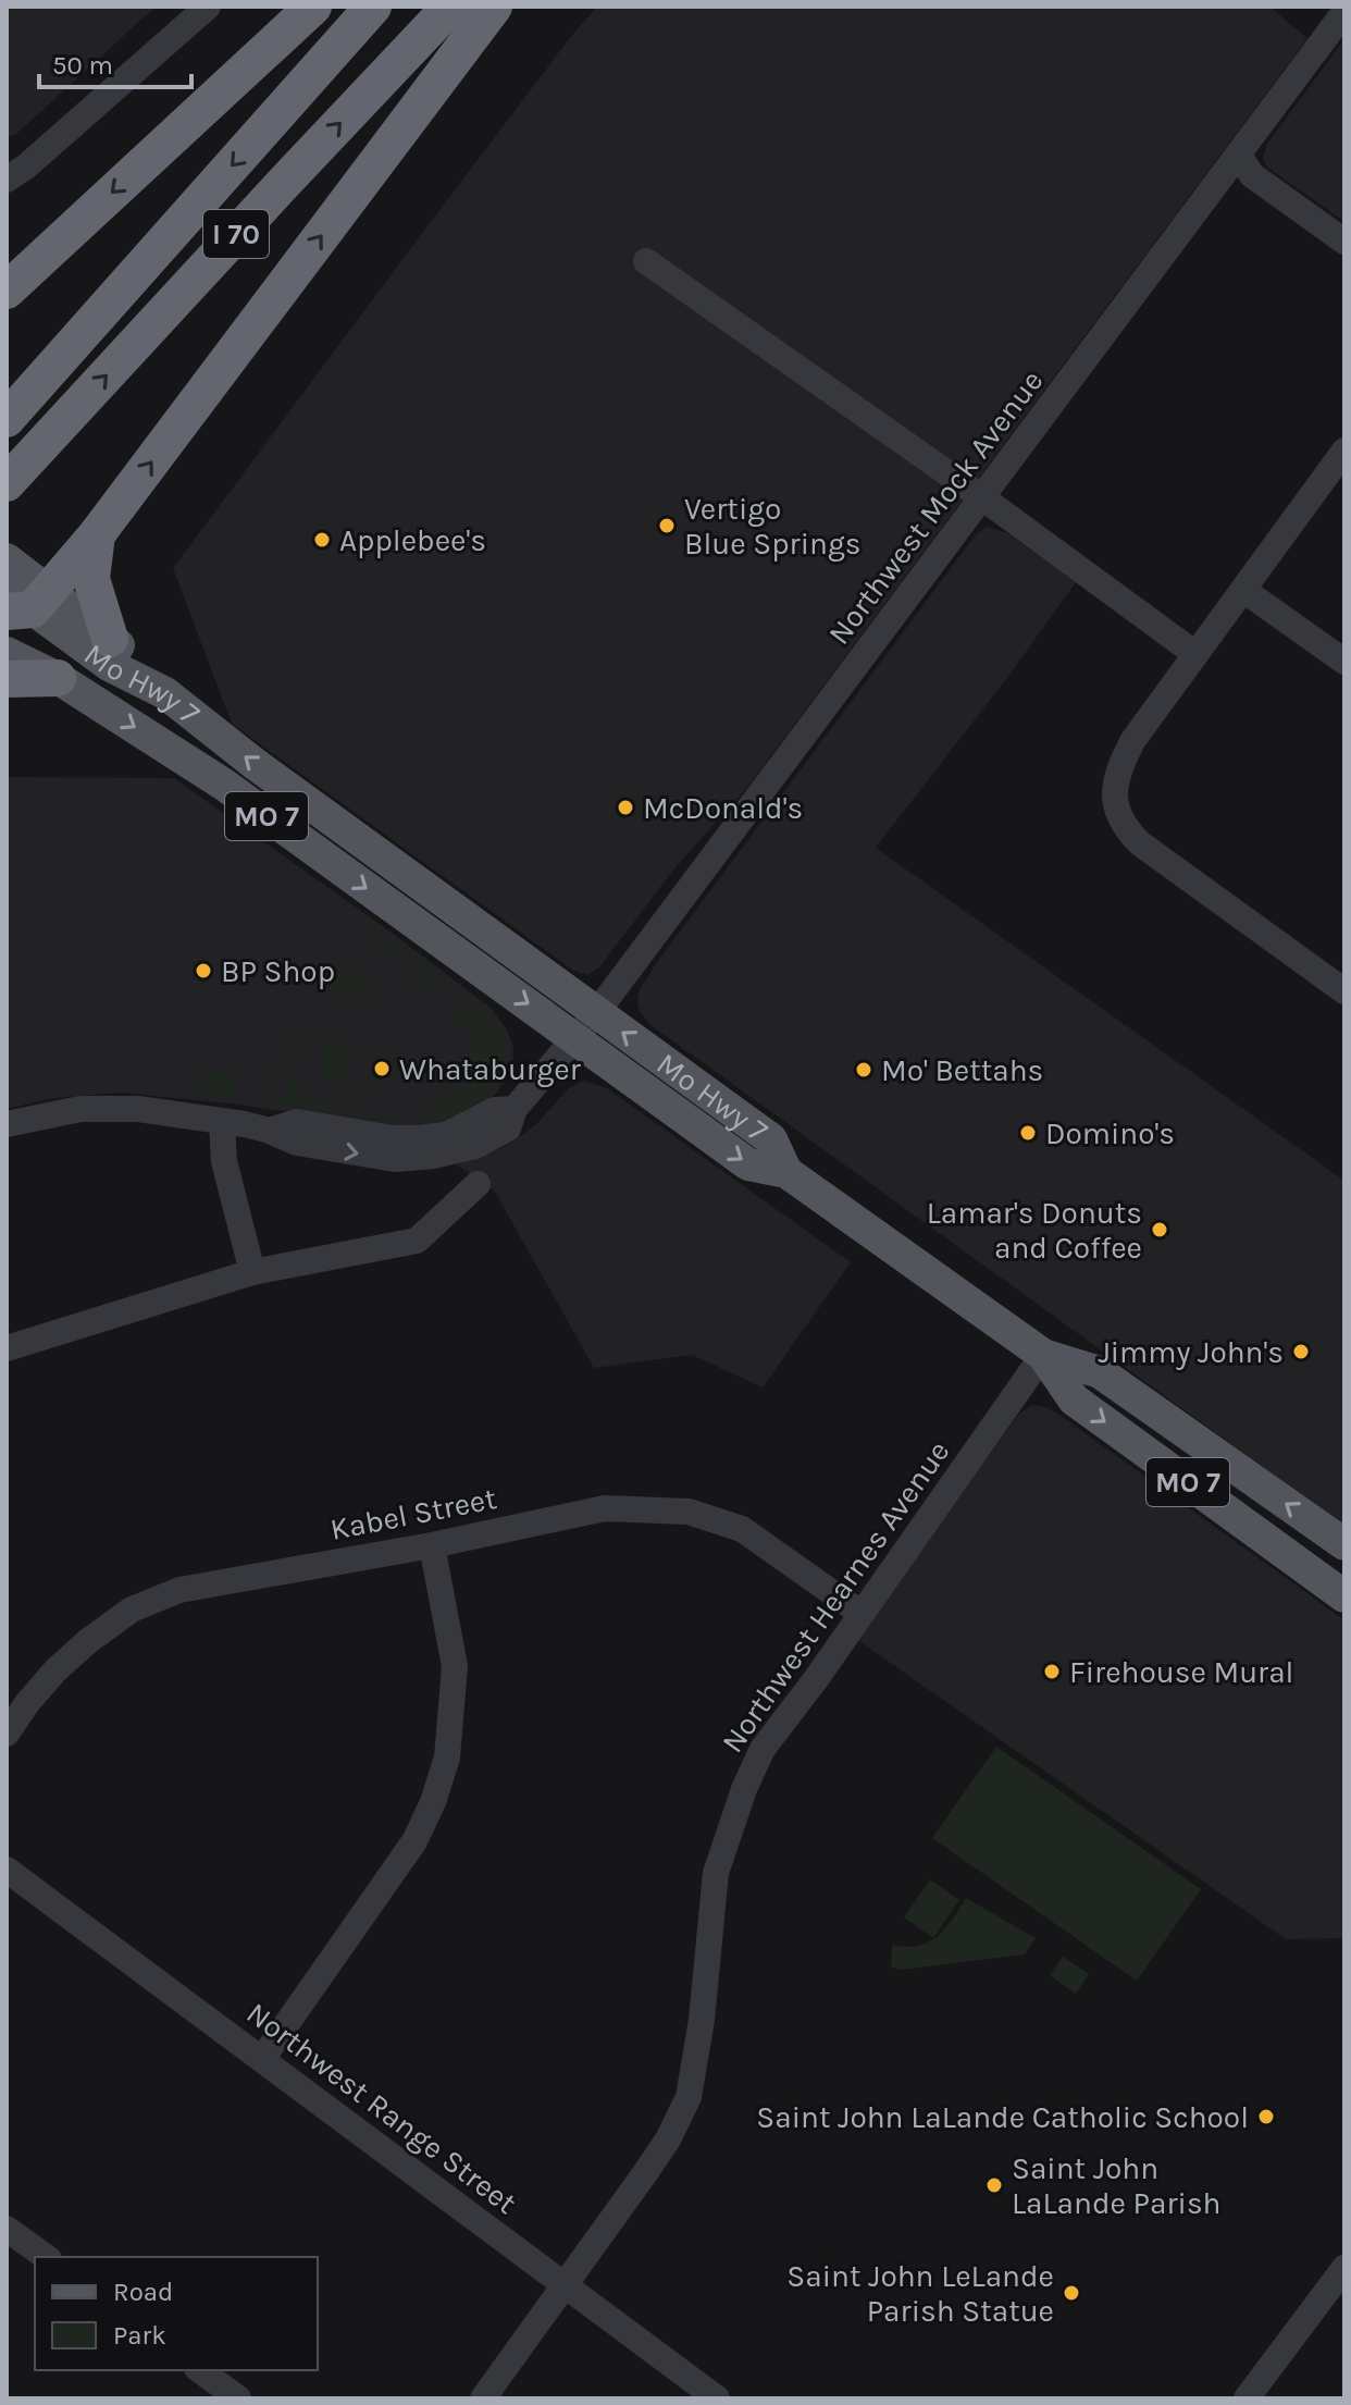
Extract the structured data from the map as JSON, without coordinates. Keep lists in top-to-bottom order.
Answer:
{
  "streets": {
    "highway": ["I 70"],
    "main road": ["Mo Hwy 7", "MO 7"],
    "street": [
      "Northwest Mock Avenue",
      "Kabel Street",
      "Northwest Hearnes Avenue",
      "Northwest Range Street"
    ]
  },
  "crossings": [
    ["Northwest Mock Avenue", "Mo Hwy 7"],
    ["Mo Hwy 7", "MO 7"],
    ["Mo Hwy 7", "Northwest Hearnes Avenue"],
    ["MO 7", "Northwest Hearnes Avenue"],
    ["Kabel Street", "Northwest Hearnes Avenue"],
    ["Northwest Hearnes Avenue", "Northwest Range Street"]
  ],
  "places": [
    "Vertigo Blue Springs",
    "Applebee's",
    "McDonald's",
    "BP Shop",
    "Whataburger",
    "Mo' Bettahs",
    "Domino's",
    "Lamar's Donuts and Coffee",
    "Jimmy John's",
    "Firehouse Mural",
    "Saint John LaLande Catholic School",
    "Saint John LaLande Parish",
    "Saint John LeLande Parish Statue"
  ],
  "legend": ["Road", "Park"],
  "scale_bar": "50 m"
}
